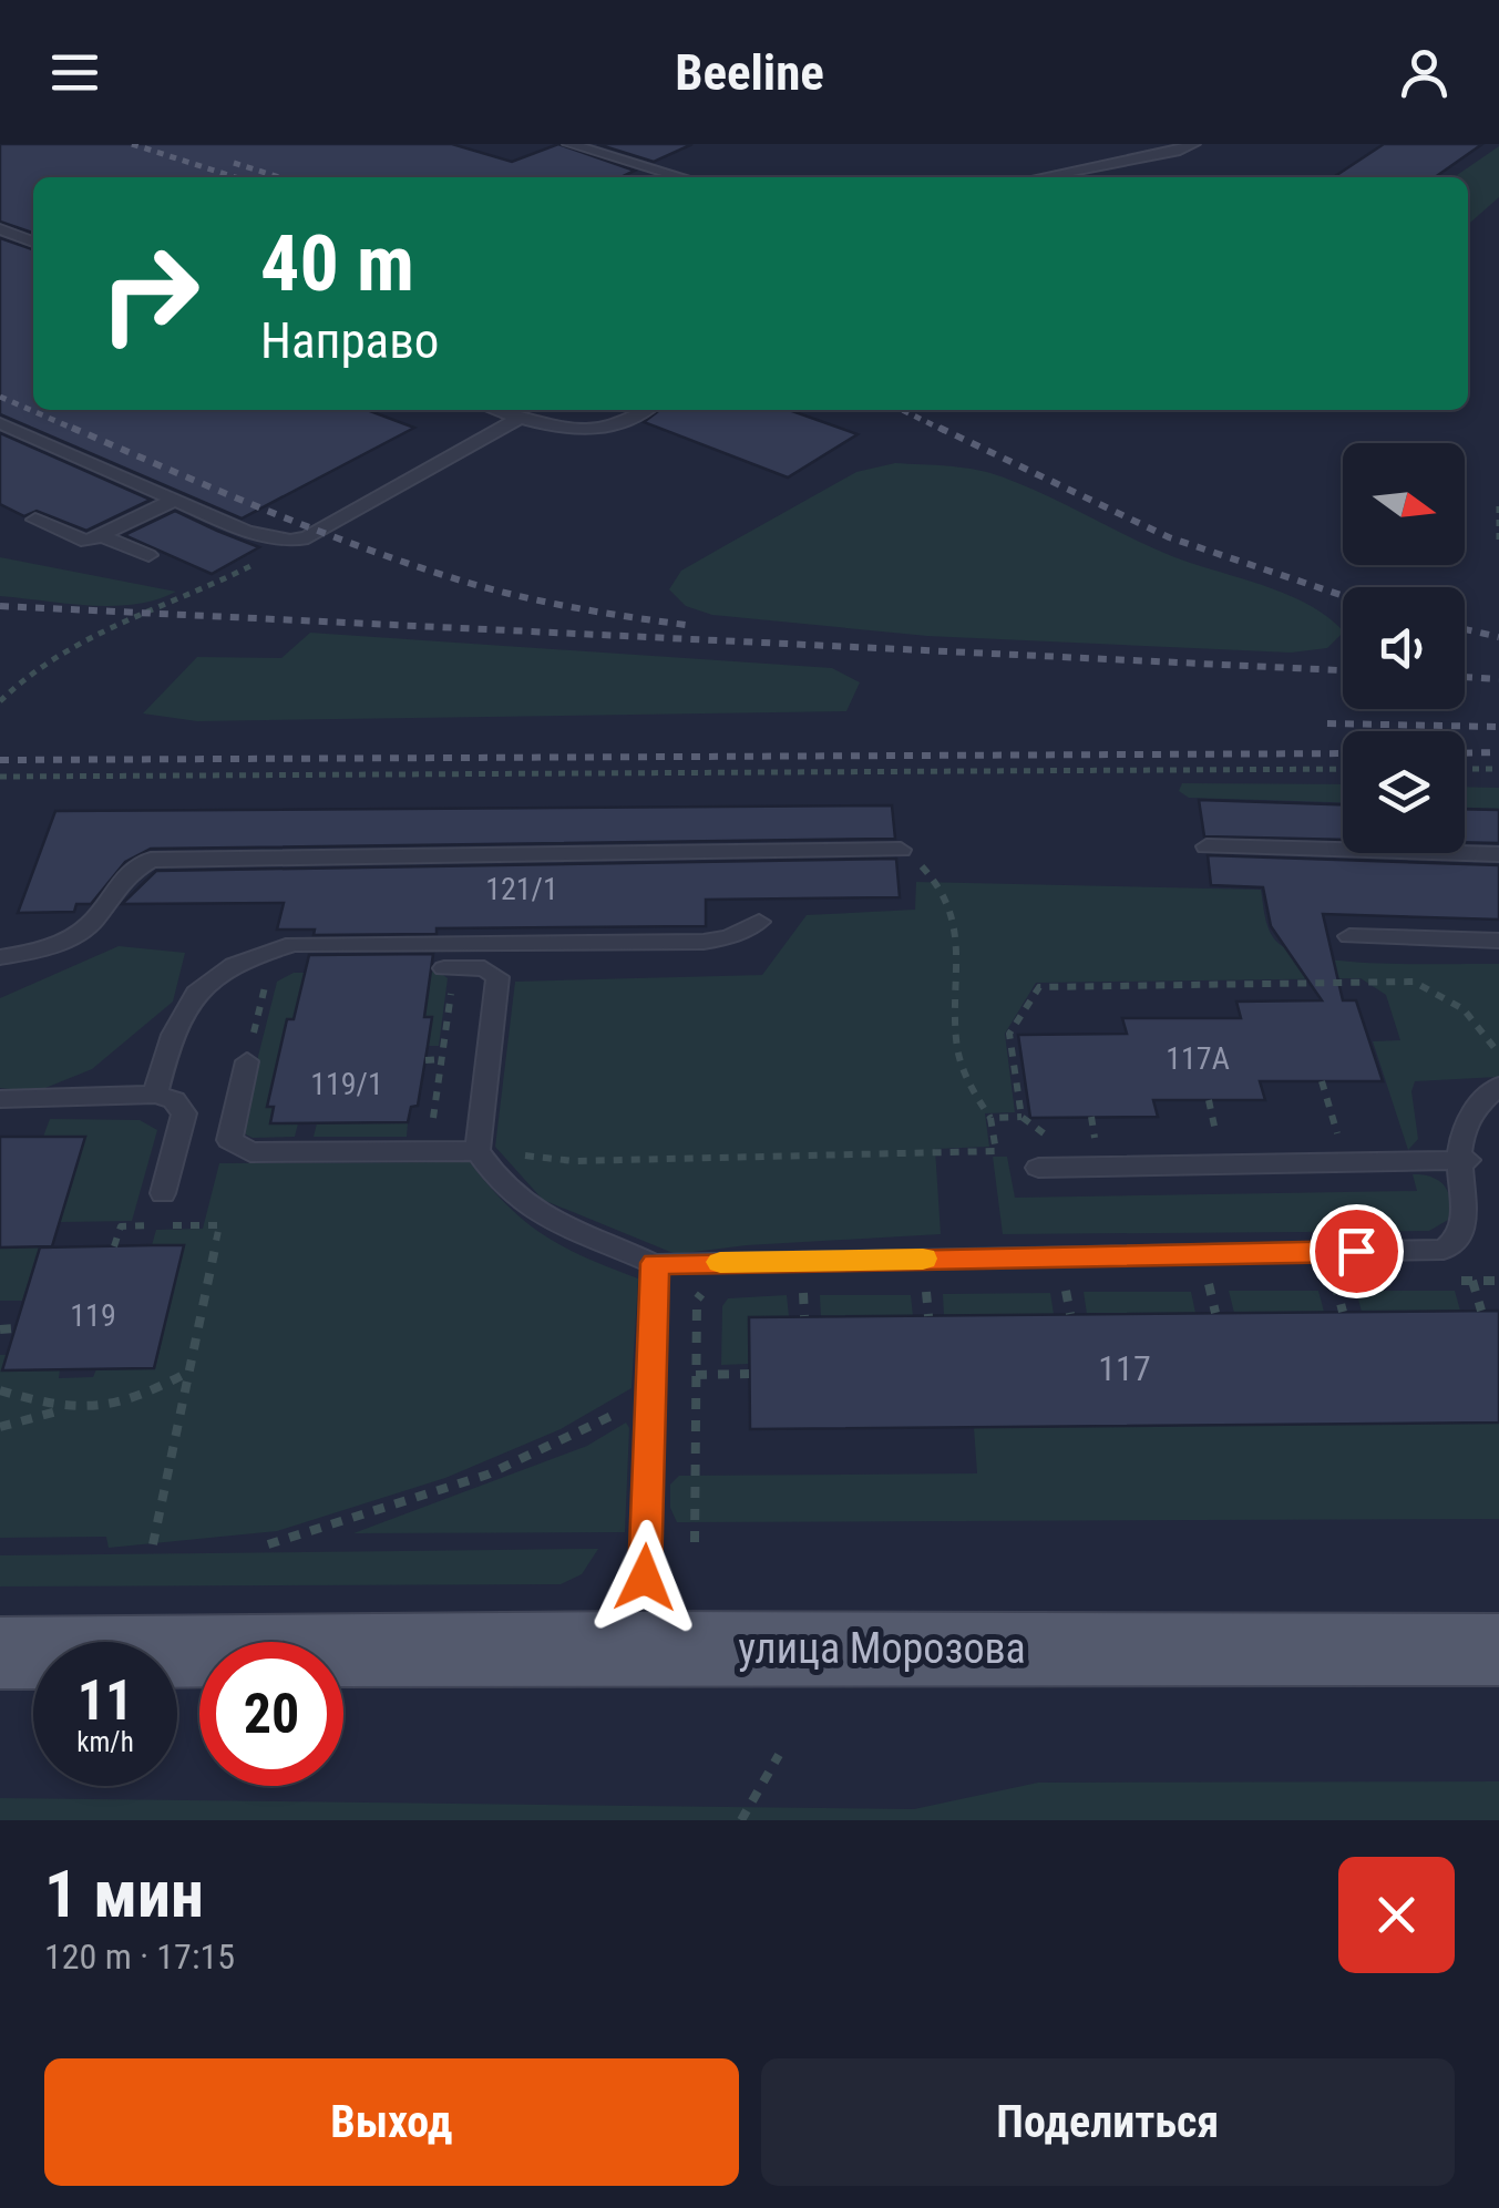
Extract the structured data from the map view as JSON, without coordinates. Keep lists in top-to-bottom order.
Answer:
{
  "streets": {
    "main road": ["улица Морозова"]
  },
  "house_numbers": [
    "121/1",
    "117А",
    "119/1",
    "119",
    "117"
  ],
  "north": "right",
  "page": {
    "header": "Beeline",
    "turn": ["40 m", "Направо"],
    "speed": "11 km/h",
    "limit": "20",
    "heading": ["1 мин", "120 m · 17:15"],
    "buttons": ["Выход", "Поделиться"]
  }
}
